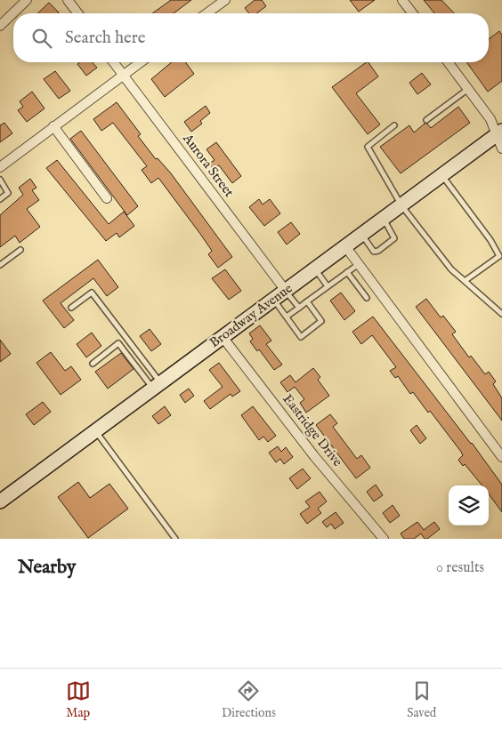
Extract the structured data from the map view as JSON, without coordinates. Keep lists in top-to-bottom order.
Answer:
{
  "streets": {
    "main road": ["Broadway Avenue"],
    "street": ["Aurora Street", "Eastridge Drive"]
  },
  "crossings": [
    ["Aurora Street", "Broadway Avenue"],
    ["Broadway Avenue", "Eastridge Drive"]
  ],
  "page": {
    "search": "Search here",
    "heading": ["Nearby", "0 results"],
    "nav": ["Map", "Directions", "Saved"]
  }
}
